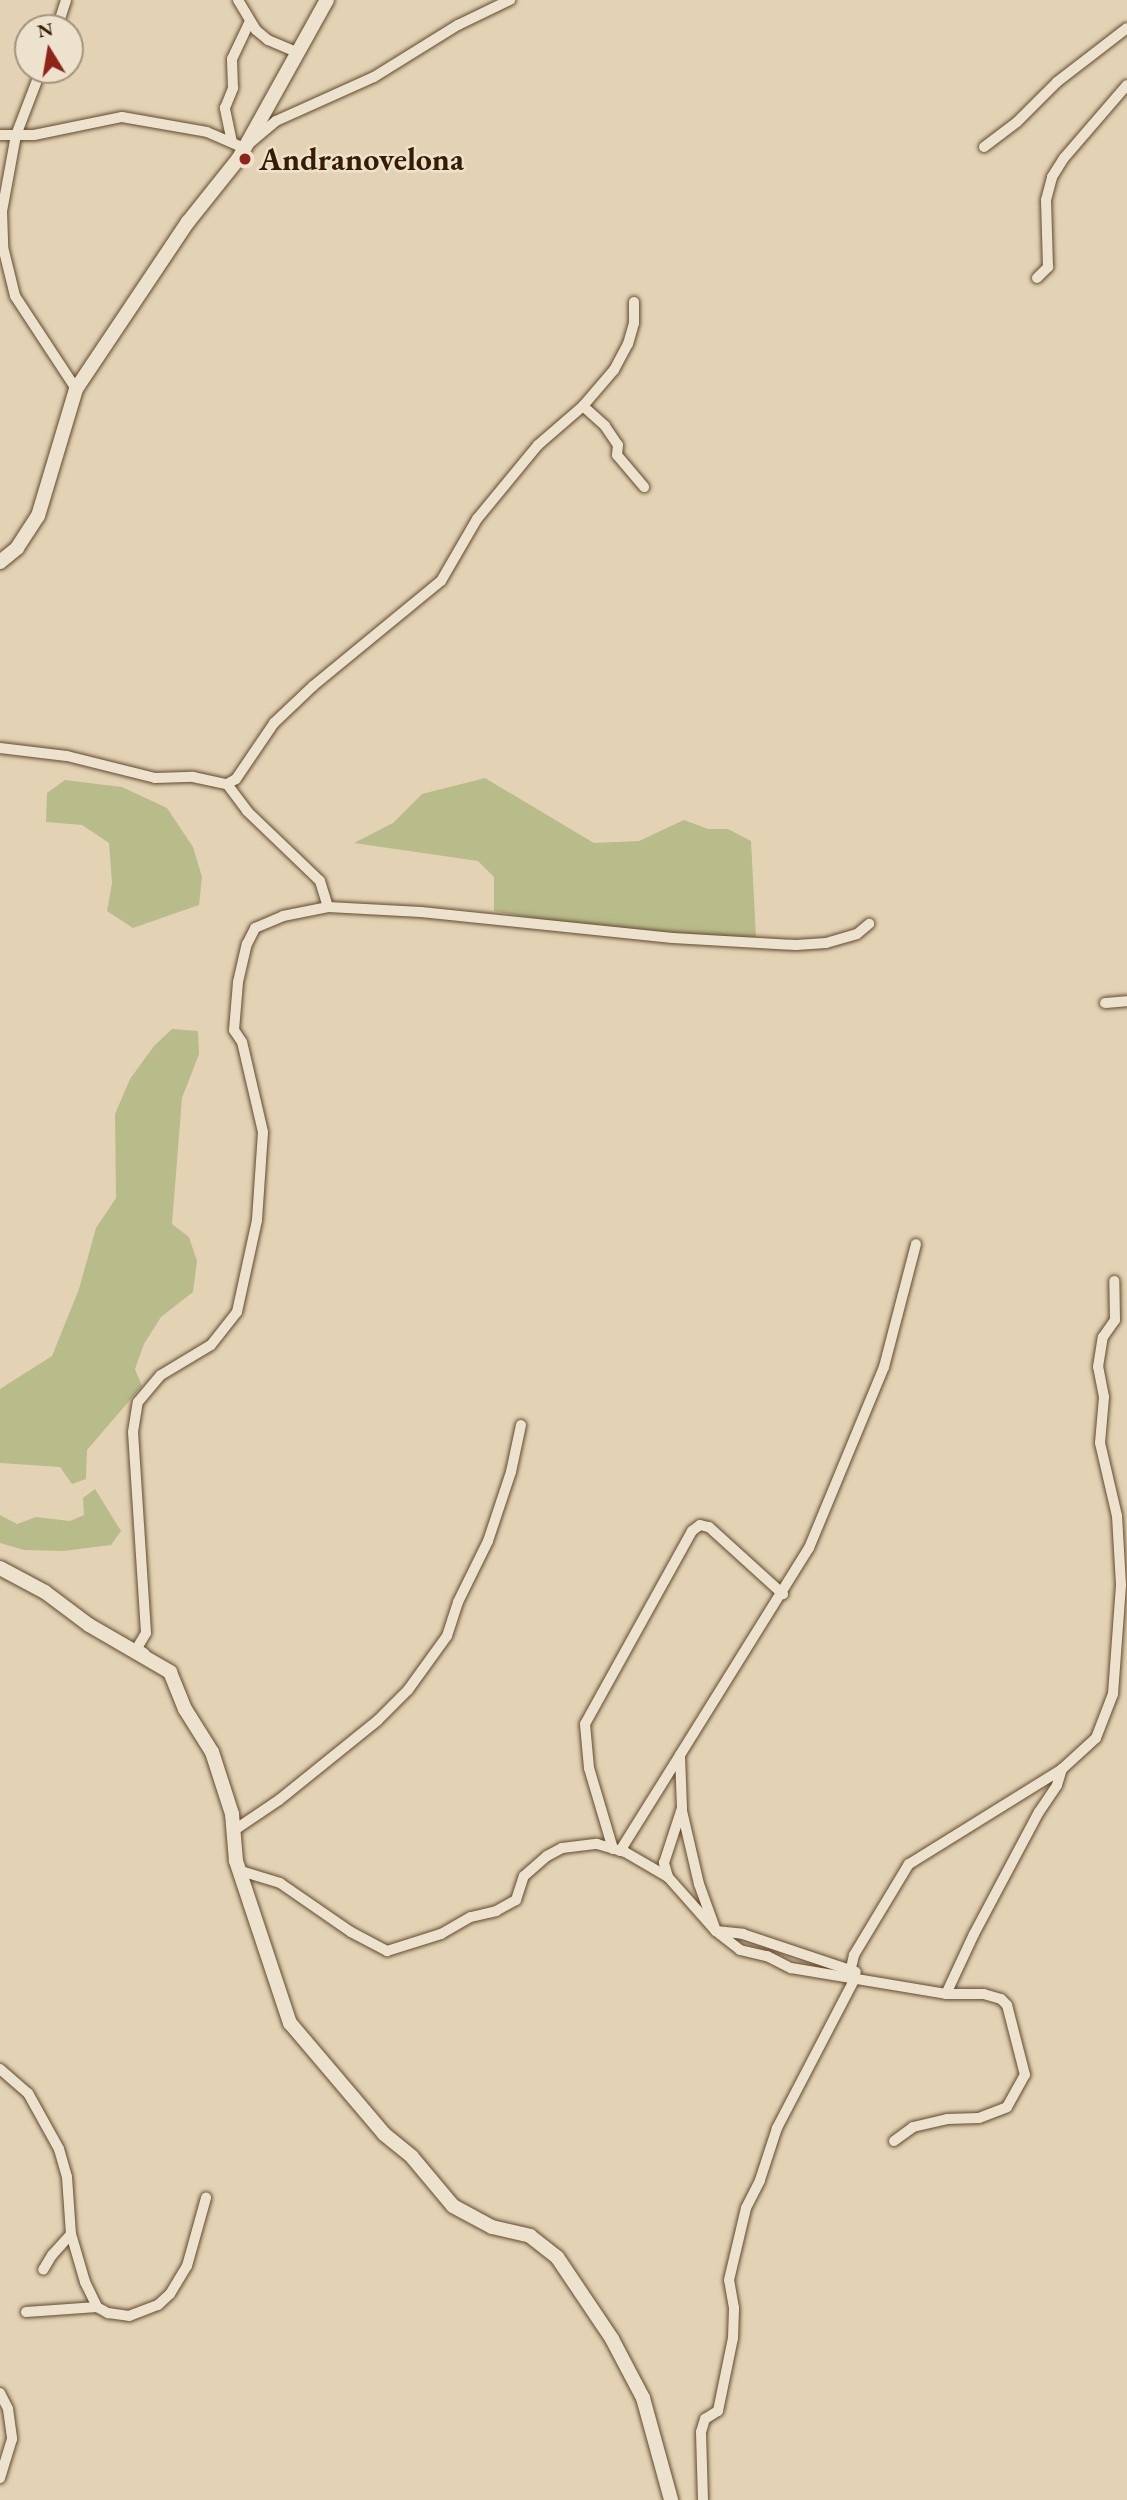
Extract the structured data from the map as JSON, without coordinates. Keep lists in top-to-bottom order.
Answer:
{
  "places": ["Andranovelona"],
  "north": "top"
}
